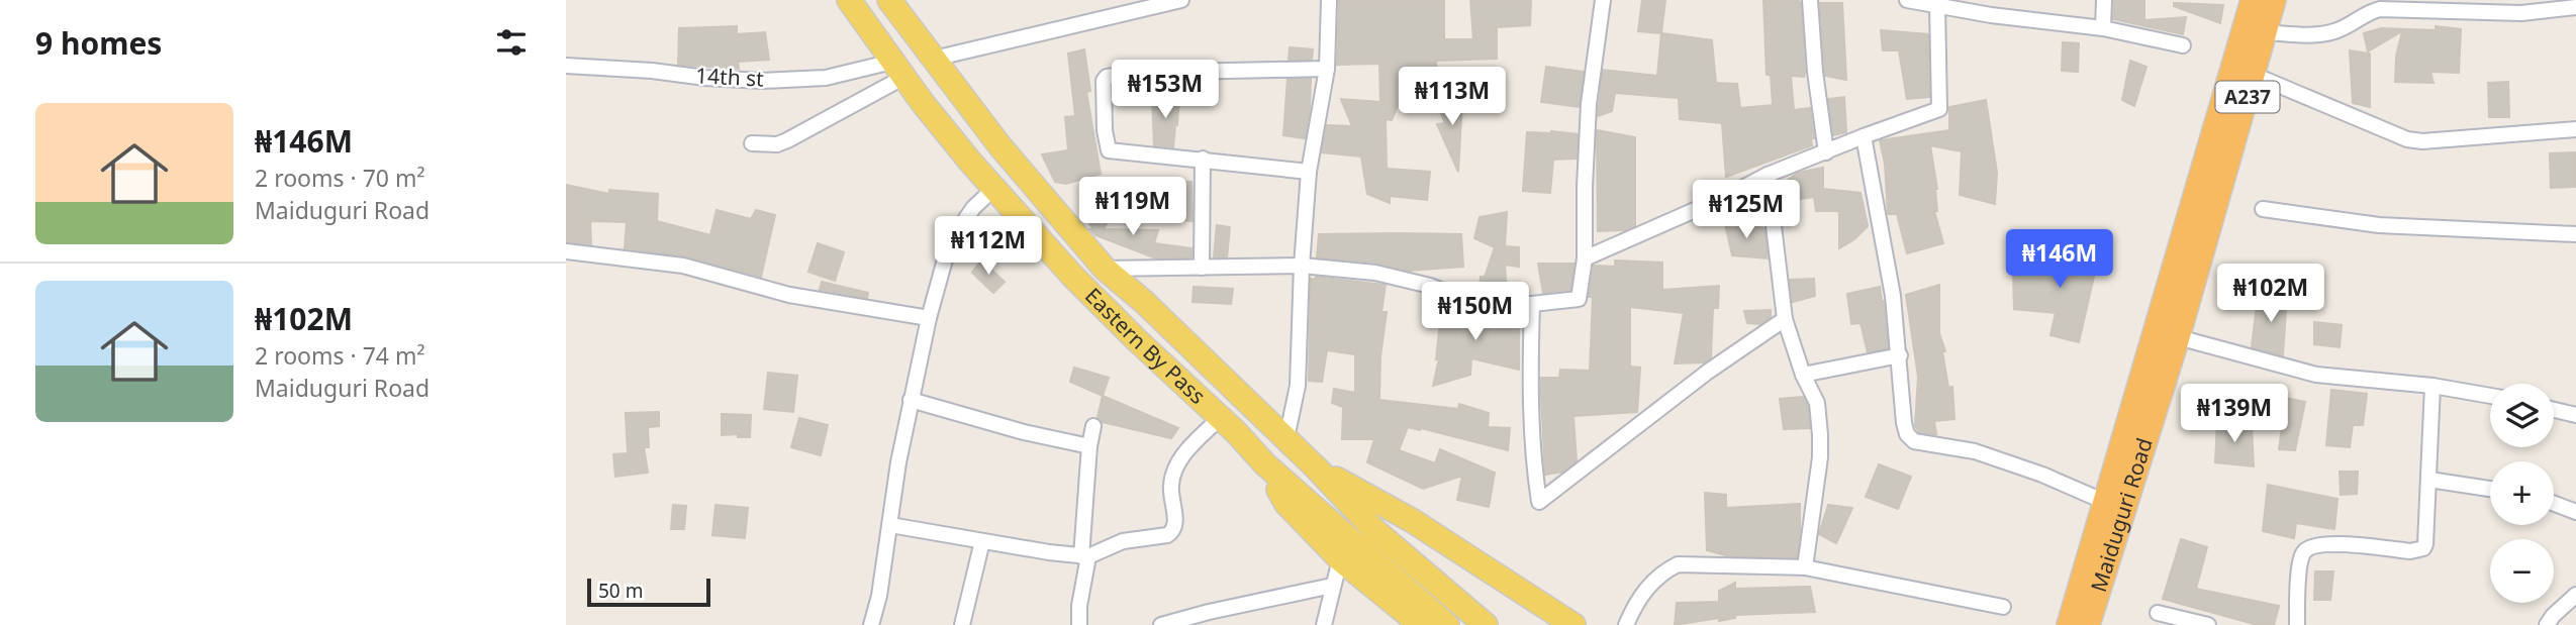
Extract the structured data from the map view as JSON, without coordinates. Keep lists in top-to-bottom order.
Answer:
{
  "streets": {
    "highway": ["A237", "Maiduguri Road"],
    "main road": ["Eastern By Pass"],
    "street": ["14th st"]
  },
  "crossings": [
    ["14th st", "Eastern By Pass"]
  ],
  "scale_bar": "50 m",
  "page": {
    "heading": "9 homes",
    "price": [
      "₦153M",
      "₦113M",
      "₦119M",
      "₦125M",
      "₦112M",
      "₦146M",
      "₦102M",
      "₦150M",
      "₦139M"
    ],
    "list": [
      {
        "name": "₦146M",
        "note": "2 rooms · 70 m² · Maiduguri Road"
      },
      {
        "name": "₦102M",
        "note": "2 rooms · 74 m² · Maiduguri Road"
      }
    ],
    "map_buttons": ["+", "−"],
    "scale": "50 m"
  }
}
